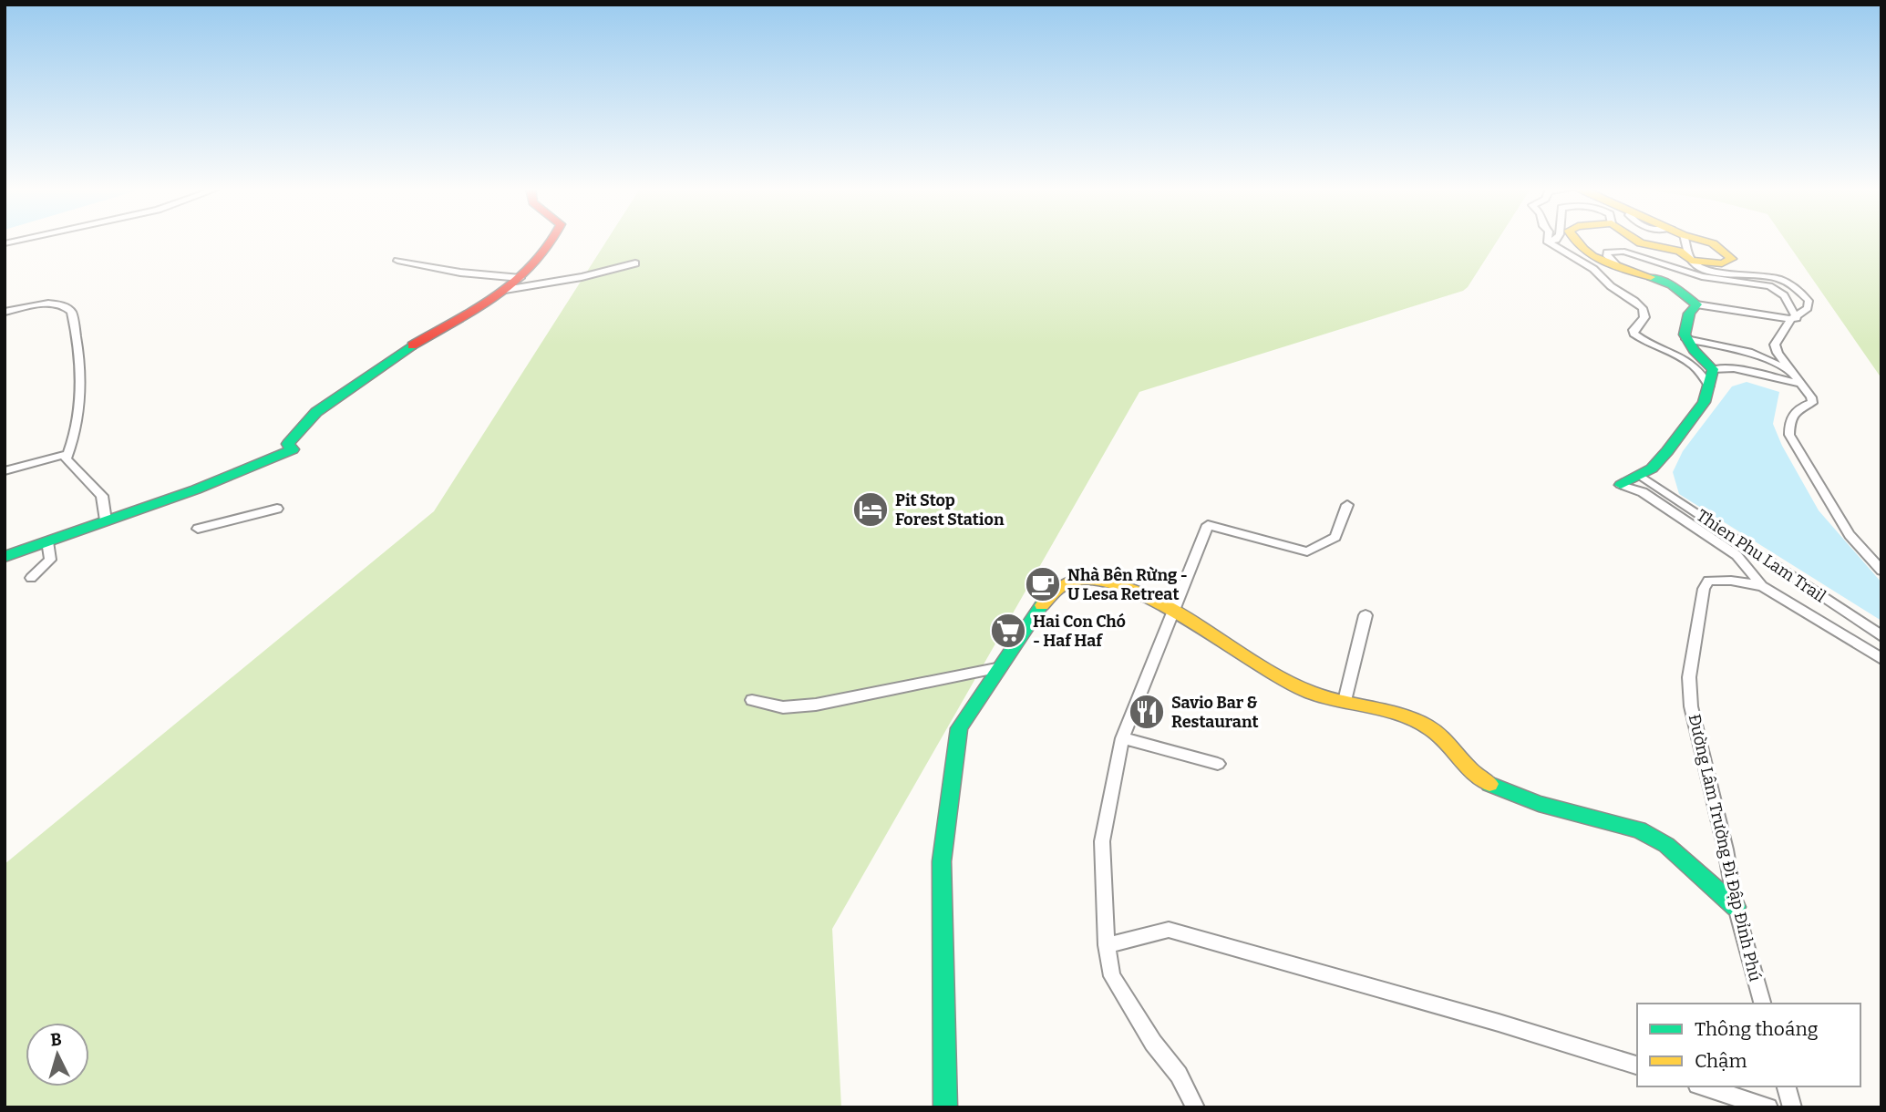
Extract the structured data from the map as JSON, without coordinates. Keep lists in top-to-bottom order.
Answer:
{
  "streets": {
    "street": ["Thien Phu Lam Trail", "Đường Lâm Trường Đi Đập Đỉnh Phú"]
  },
  "places": {
    "hotel": ["Pit Stop Forest Station"],
    "cafe": ["Nhà Bên Rừng - U Lesa Retreat"],
    "supermarket": ["Hai Con Chó - Haf Haf"],
    "restaurant": ["Savio Bar & Restaurant"]
  },
  "legend": ["Thông thoáng", "Chậm"],
  "north": "top"
}
